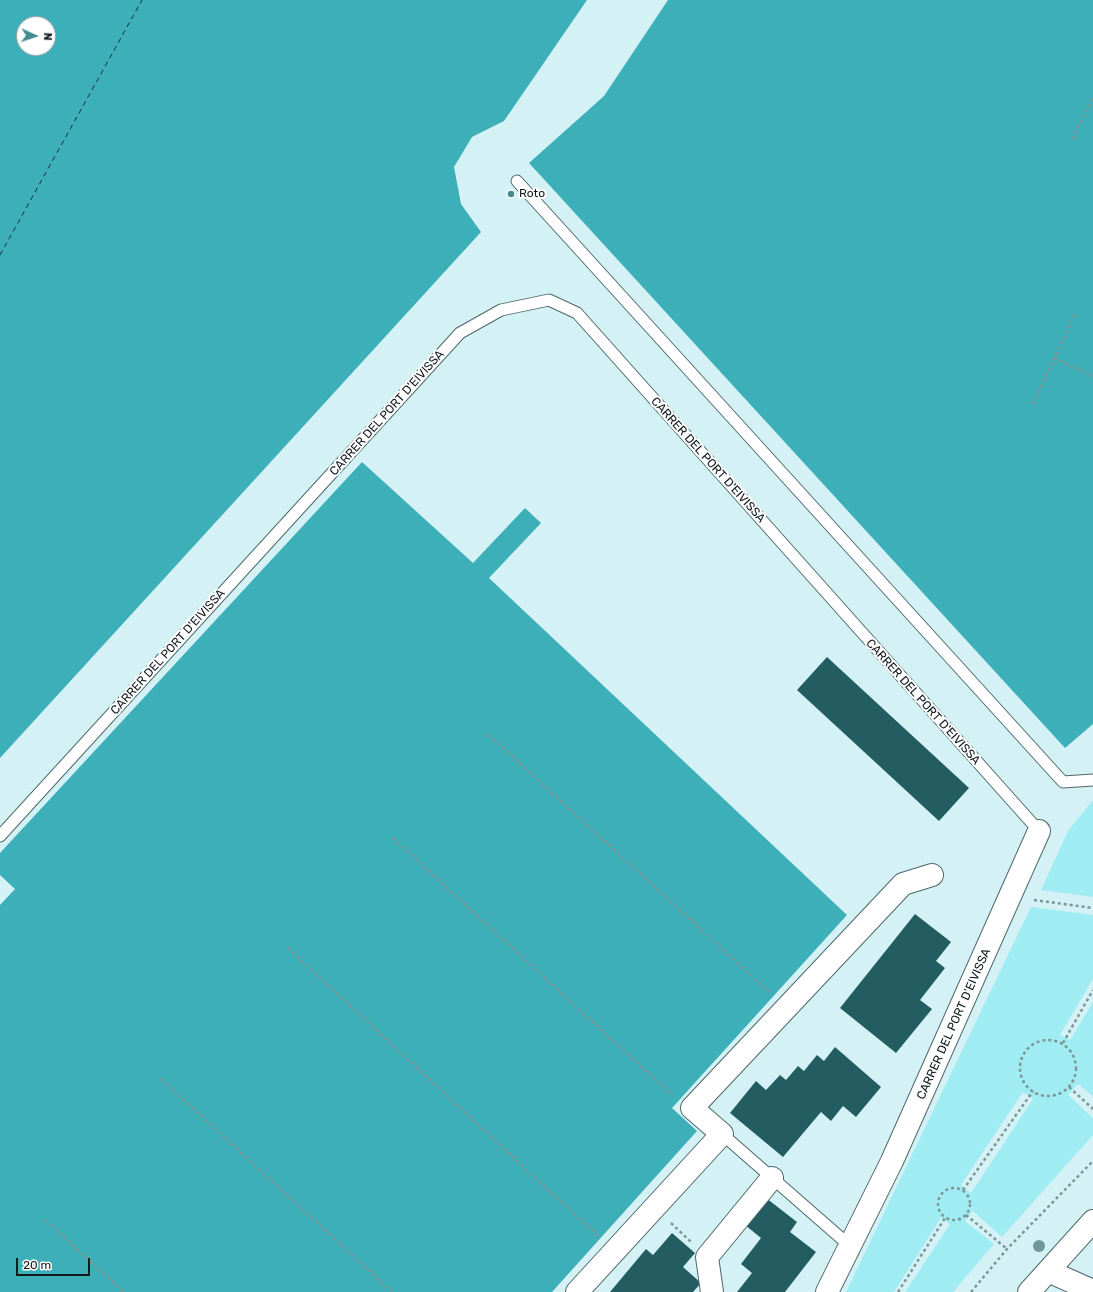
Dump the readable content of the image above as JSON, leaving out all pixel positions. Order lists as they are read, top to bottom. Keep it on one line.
{"streets":{"street":["CARRER DEL PORT D'EIVISSA"]},"places":["Roto"],"scale_bar":"20 m","north":"right"}
